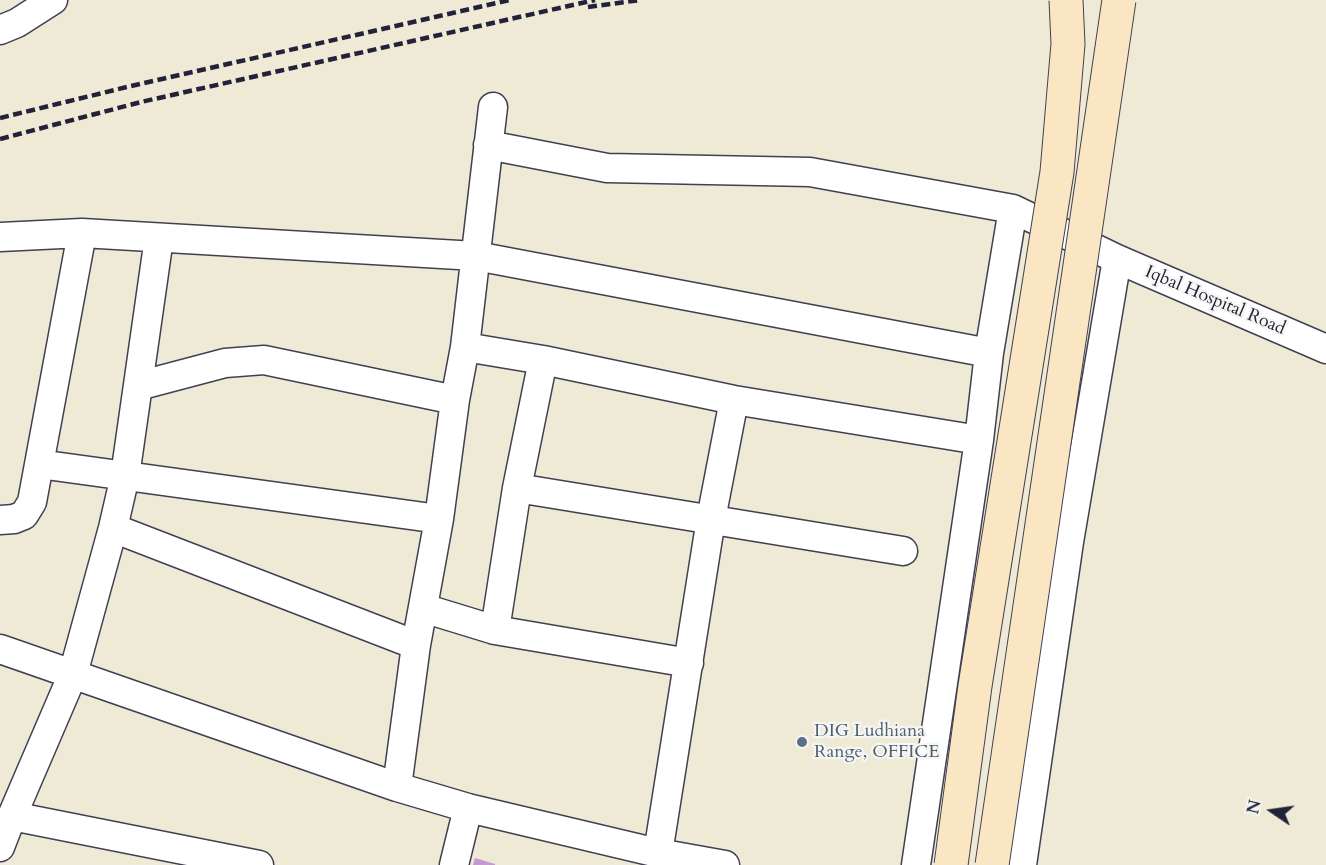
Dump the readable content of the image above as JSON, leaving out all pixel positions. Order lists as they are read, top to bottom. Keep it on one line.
{"streets":{"street":["Iqbal Hospital Road"]},"places":["DIG Ludhiana Range, OFFICE"],"north":"left"}
